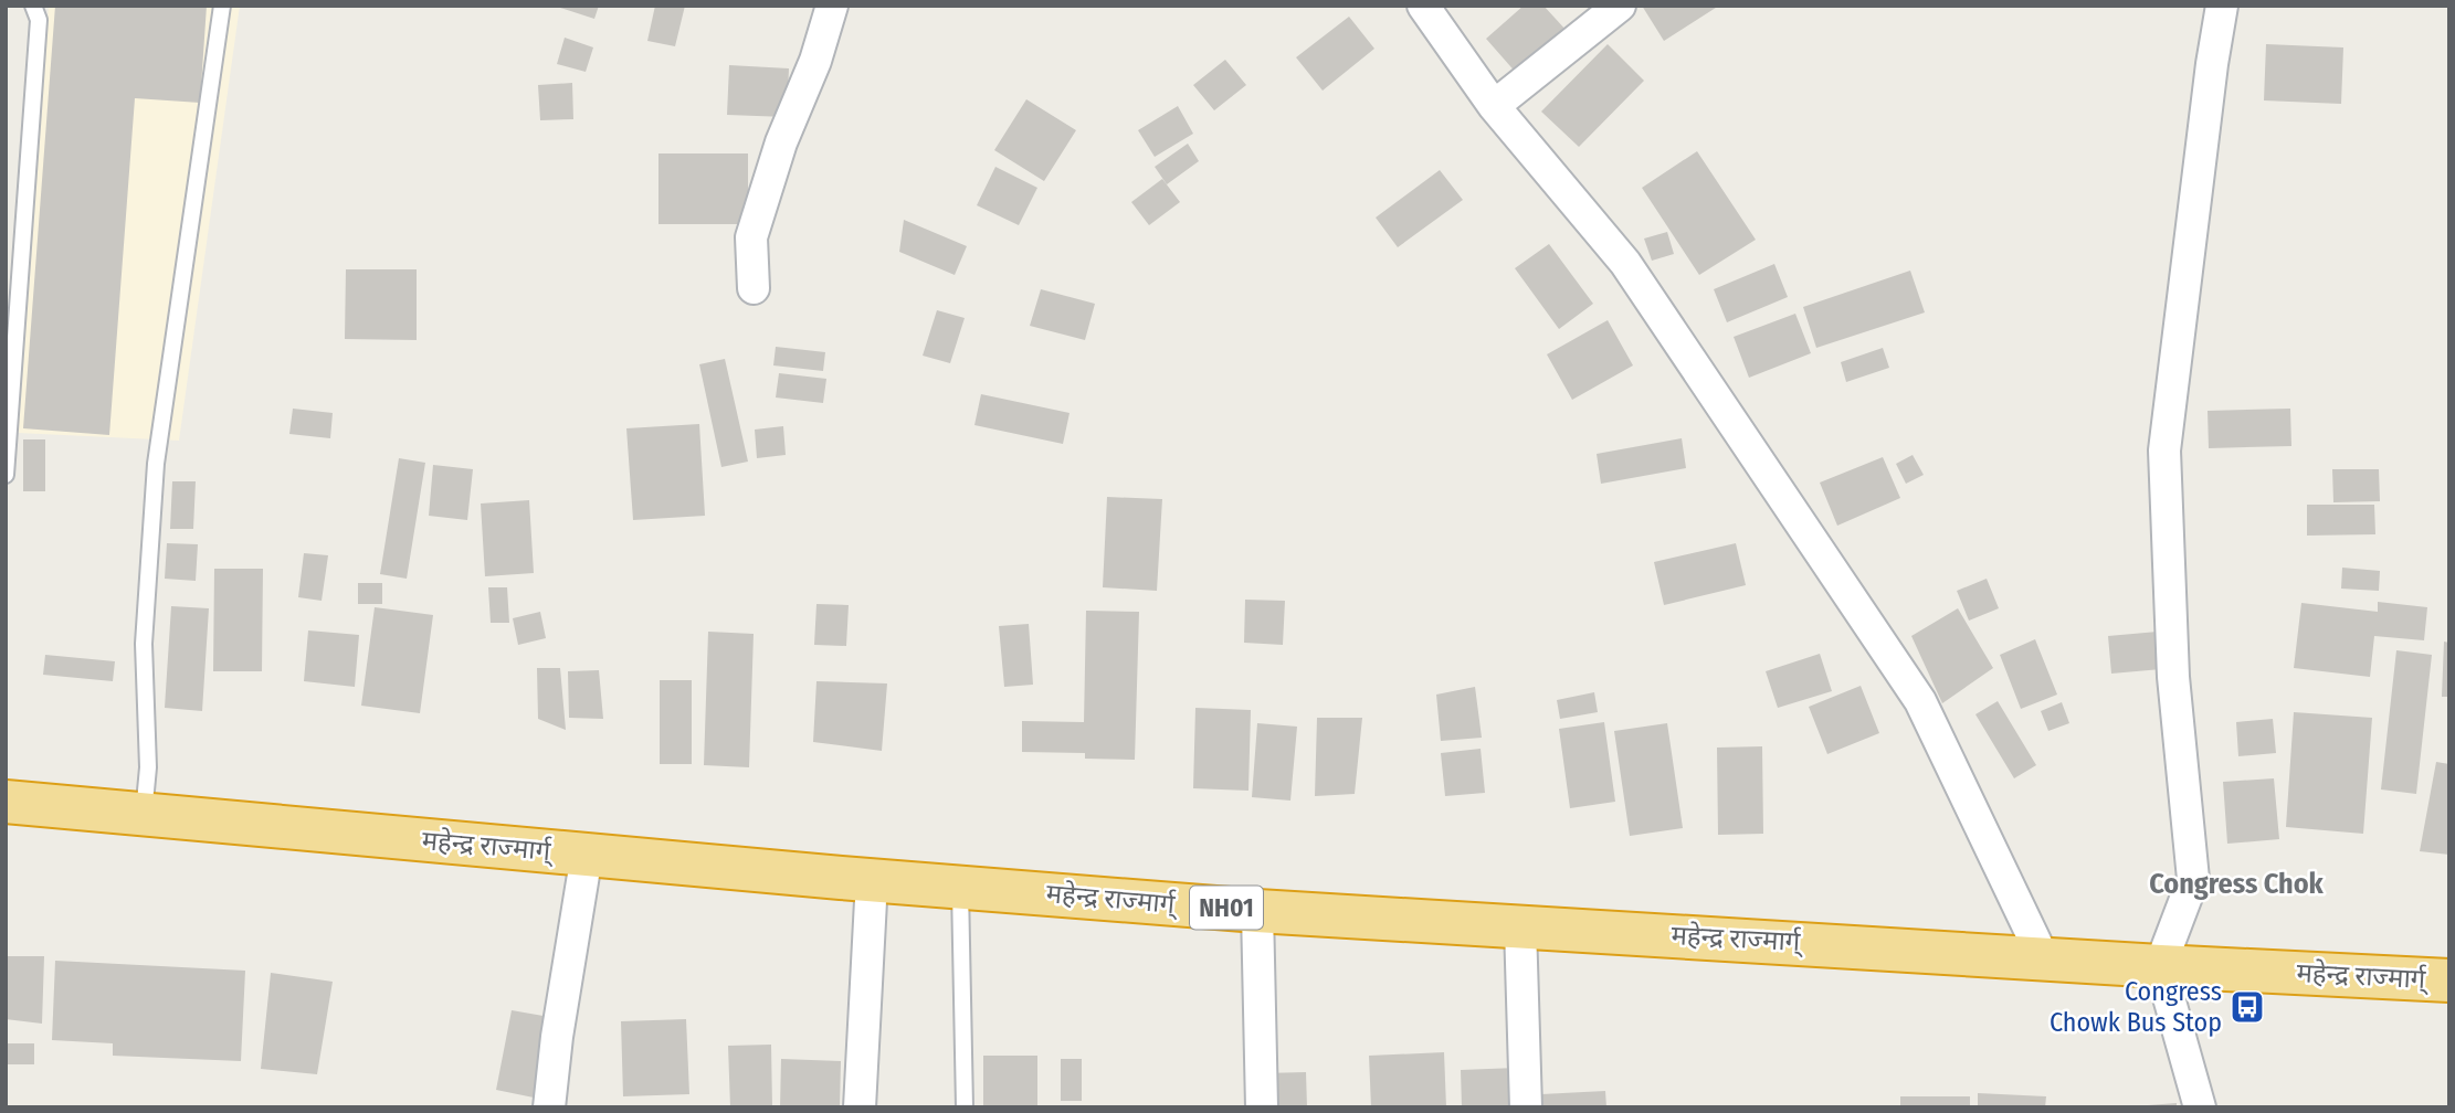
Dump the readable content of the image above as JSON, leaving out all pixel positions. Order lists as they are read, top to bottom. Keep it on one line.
{"streets":{"highway":["महेन्द्र राज्मार्ग्","NH01"]},"districts":["Congress Chok"],"places":{"bus stop":["Congress Chowk Bus Stop"]}}
